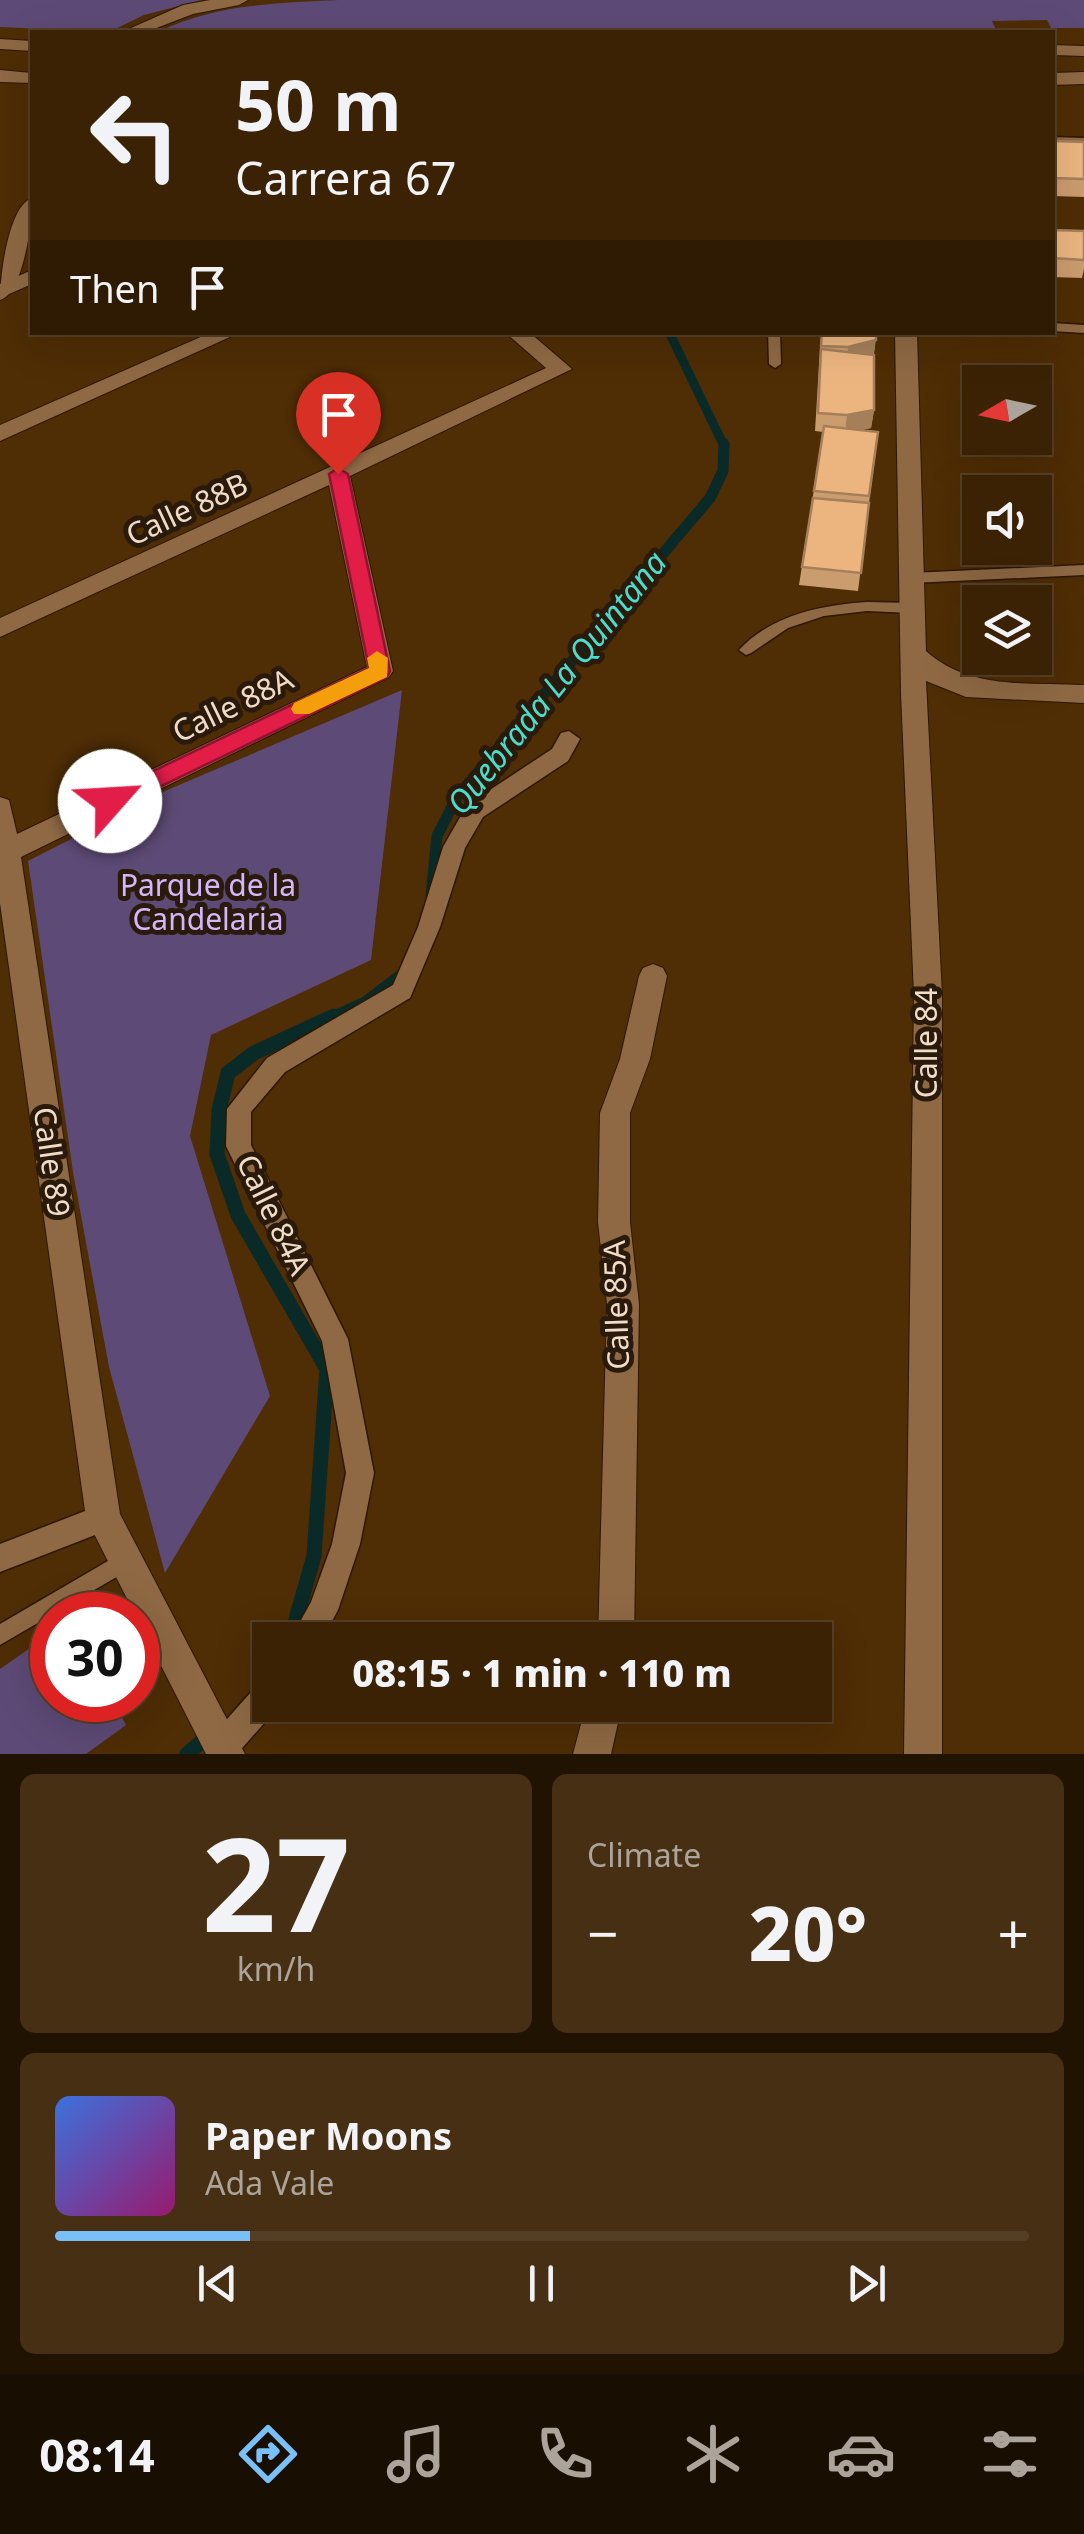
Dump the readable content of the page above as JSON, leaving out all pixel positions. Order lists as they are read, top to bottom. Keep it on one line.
{"streets":{"street":["Calle 88B","Calle 88A","Calle 84","Calle 89","Calle 84A","Calle 85A"]},"crossings":[["Calle 88B","Calle 88A"],["Calle 88A","Calle 89"]],"water":["Quebrada La Quintana"],"parks":["Parque de la Candelaria"],"north":"left","page":{"turn":["50 m","Carrera 67"],"then":"Then","limit":"30","trip":"08:15 · 1 min · 110 m","tile":[["27","km/h"],"Climate"],"heat":["−","20°","+"],"song":["Paper Moons","Ada Vale"],"tabs":"08:14"}}
